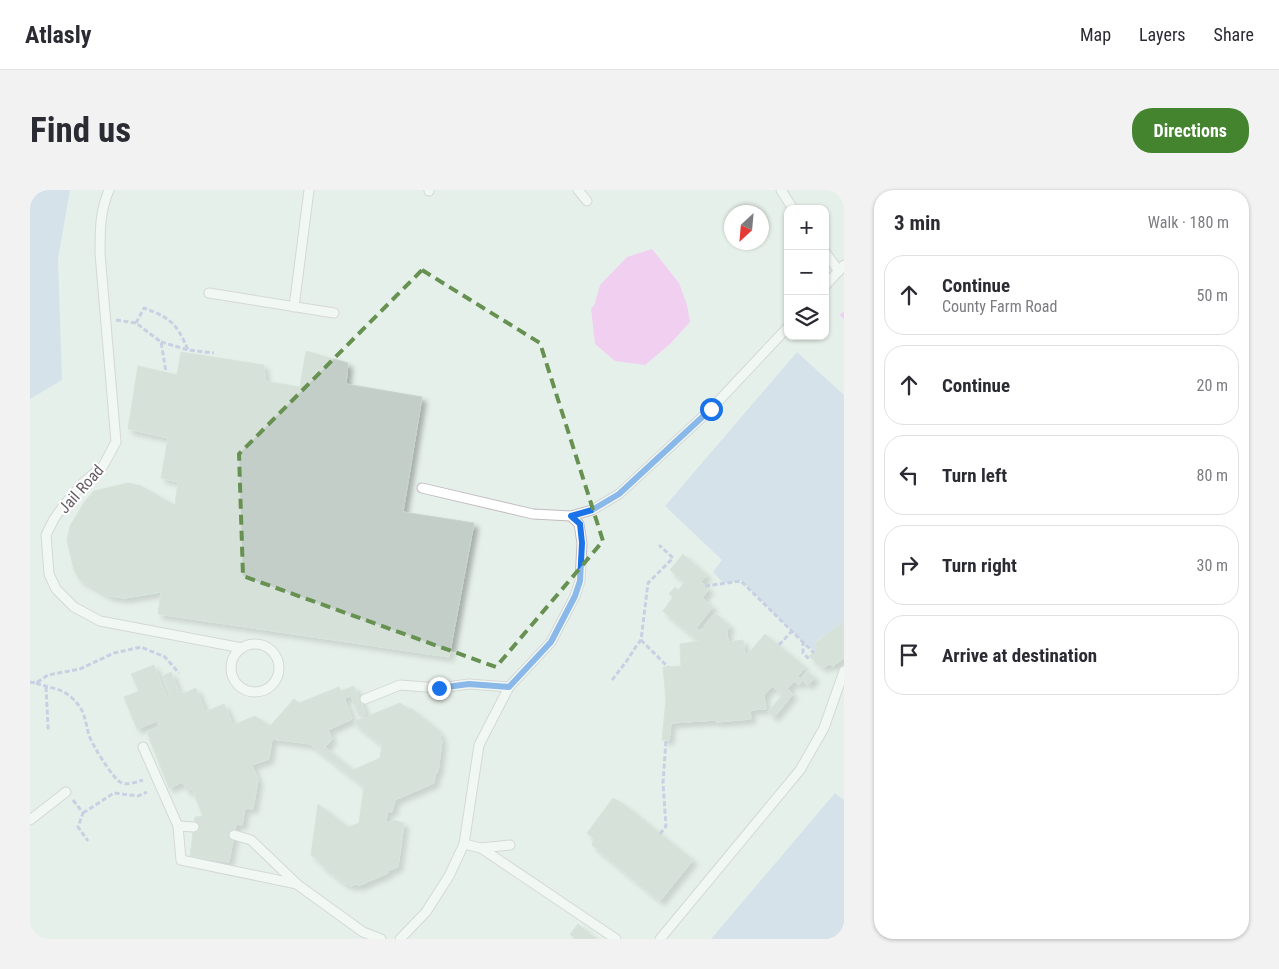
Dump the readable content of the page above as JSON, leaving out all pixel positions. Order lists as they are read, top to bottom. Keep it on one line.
{"streets":{"lane":["Jail Road"]},"north":"bottom left","page":{"header":"Atlasly","nav":["Map","Layers","Share"],"buttons":"Directions","title":"Find us","heading":["3 min","Walk · 180 m"],"map_buttons":["+","−"],"list":[["Continue","County Farm Road","50 m"],["Continue","20 m"],["Turn left","80 m"],["Turn right","30 m"],"Arrive at destination"]}}
